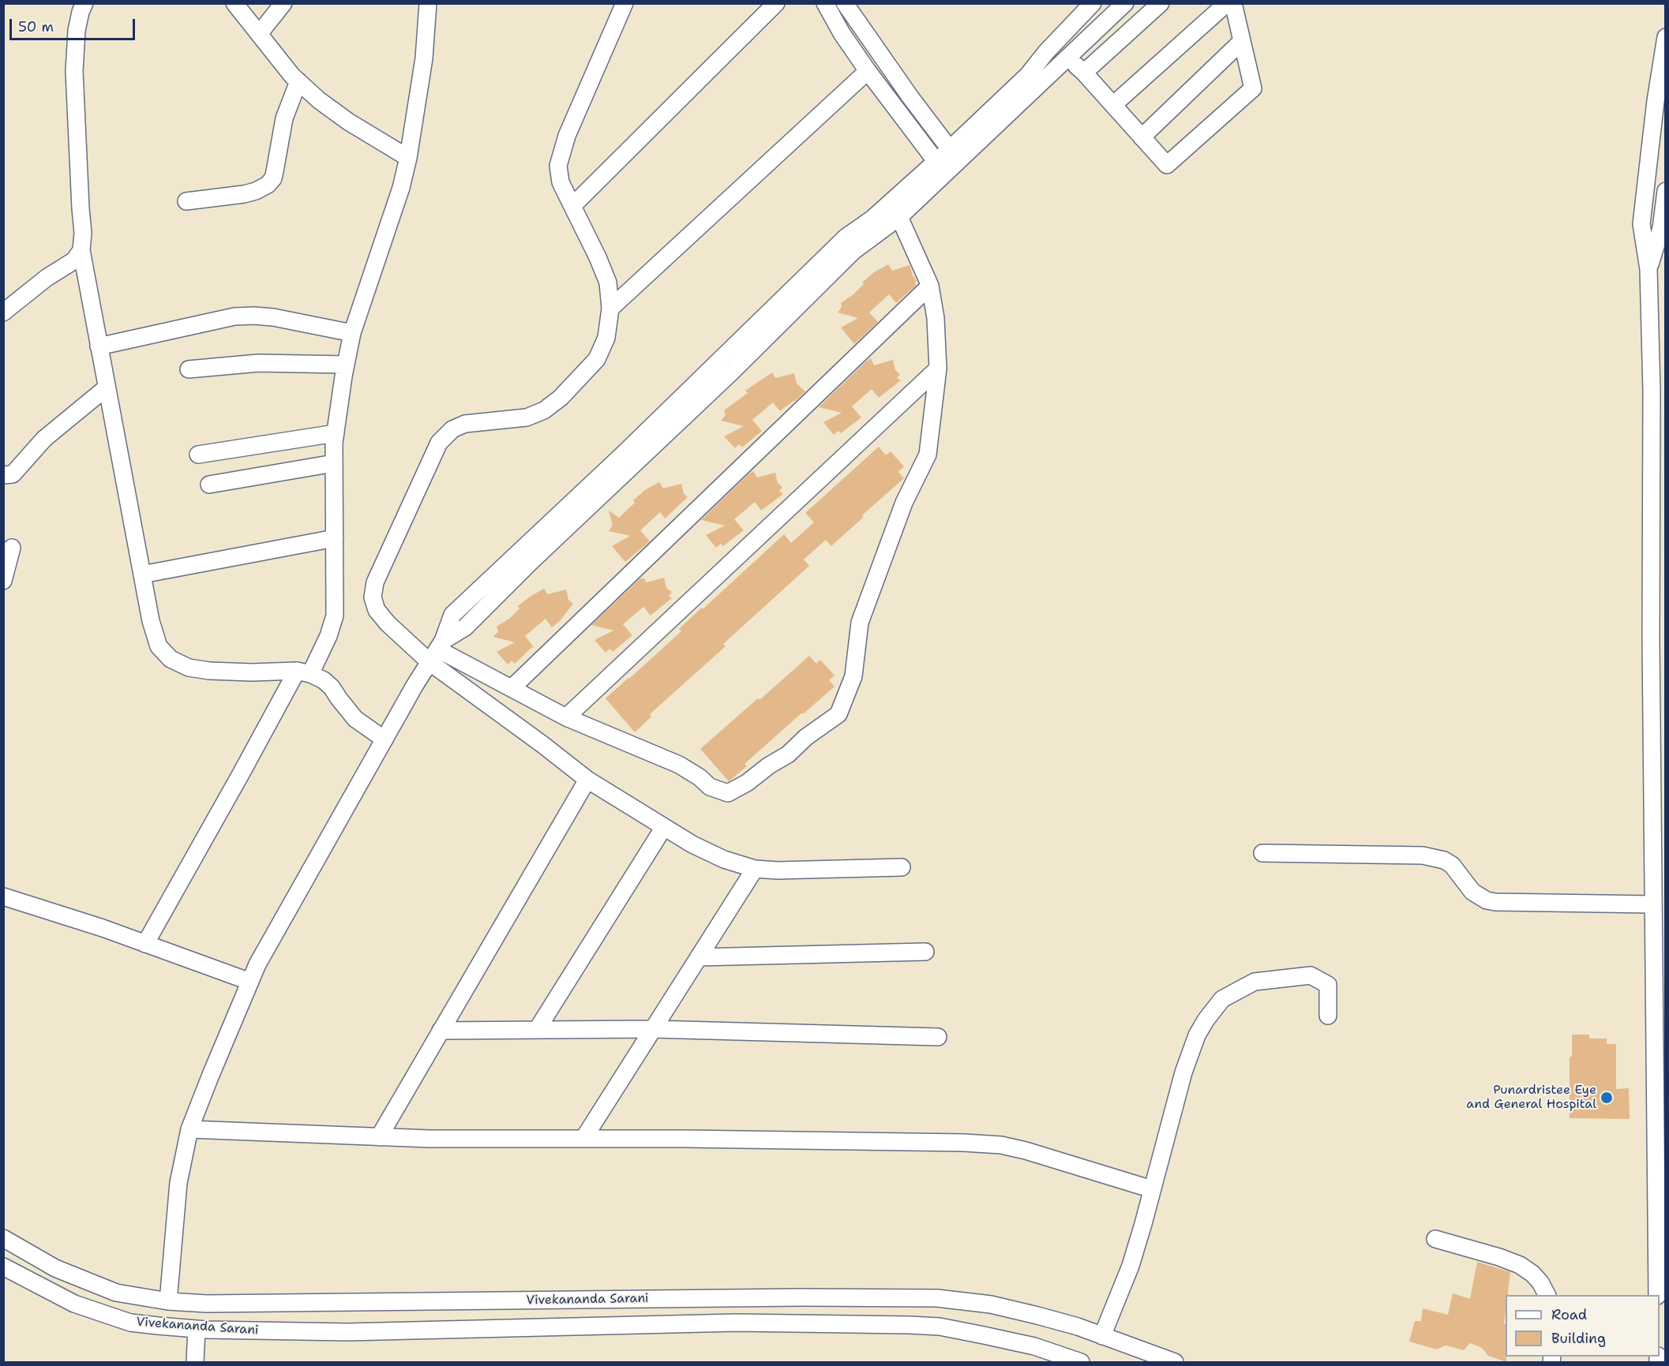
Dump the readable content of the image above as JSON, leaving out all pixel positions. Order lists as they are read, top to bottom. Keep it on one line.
{"streets":{"street":["Vivekananda Sarani"]},"places":["Punardristee Eye and General Hospital"],"legend":["Road","Building"],"scale_bar":"50 m"}
